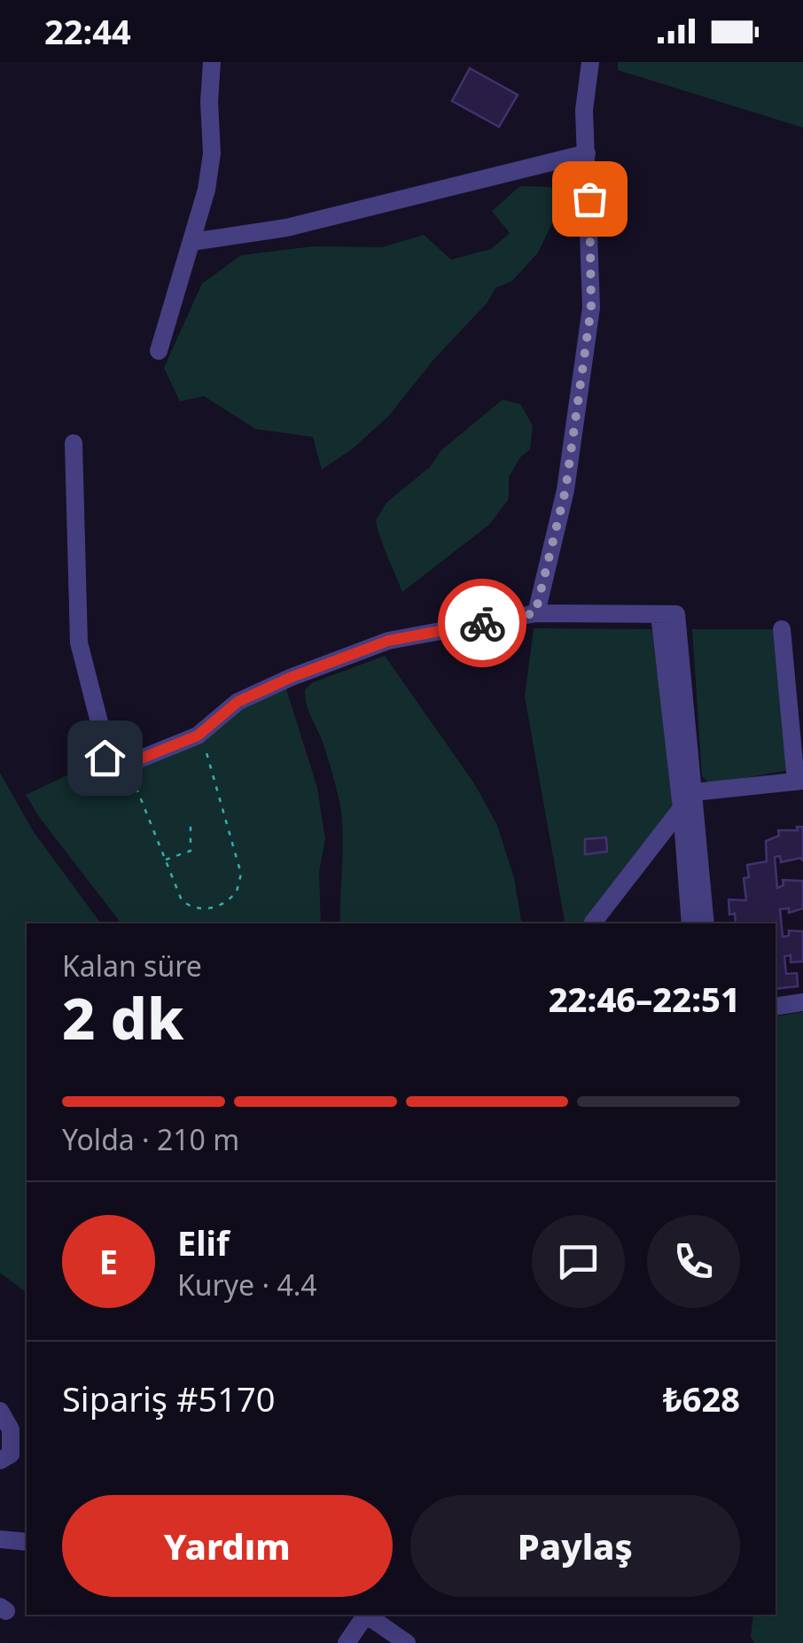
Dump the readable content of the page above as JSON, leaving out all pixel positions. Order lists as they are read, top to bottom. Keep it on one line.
{"page":{"status":"22:44","heading":["2 dk","Kalan süre","22:46–22:51"],"panel":["Elif","Kurye · 4.4","Sipariş #5170","₺628"],"bar":"Yolda · 210 m","round":"E","buttons":["Yardım","Paylaş"]}}
